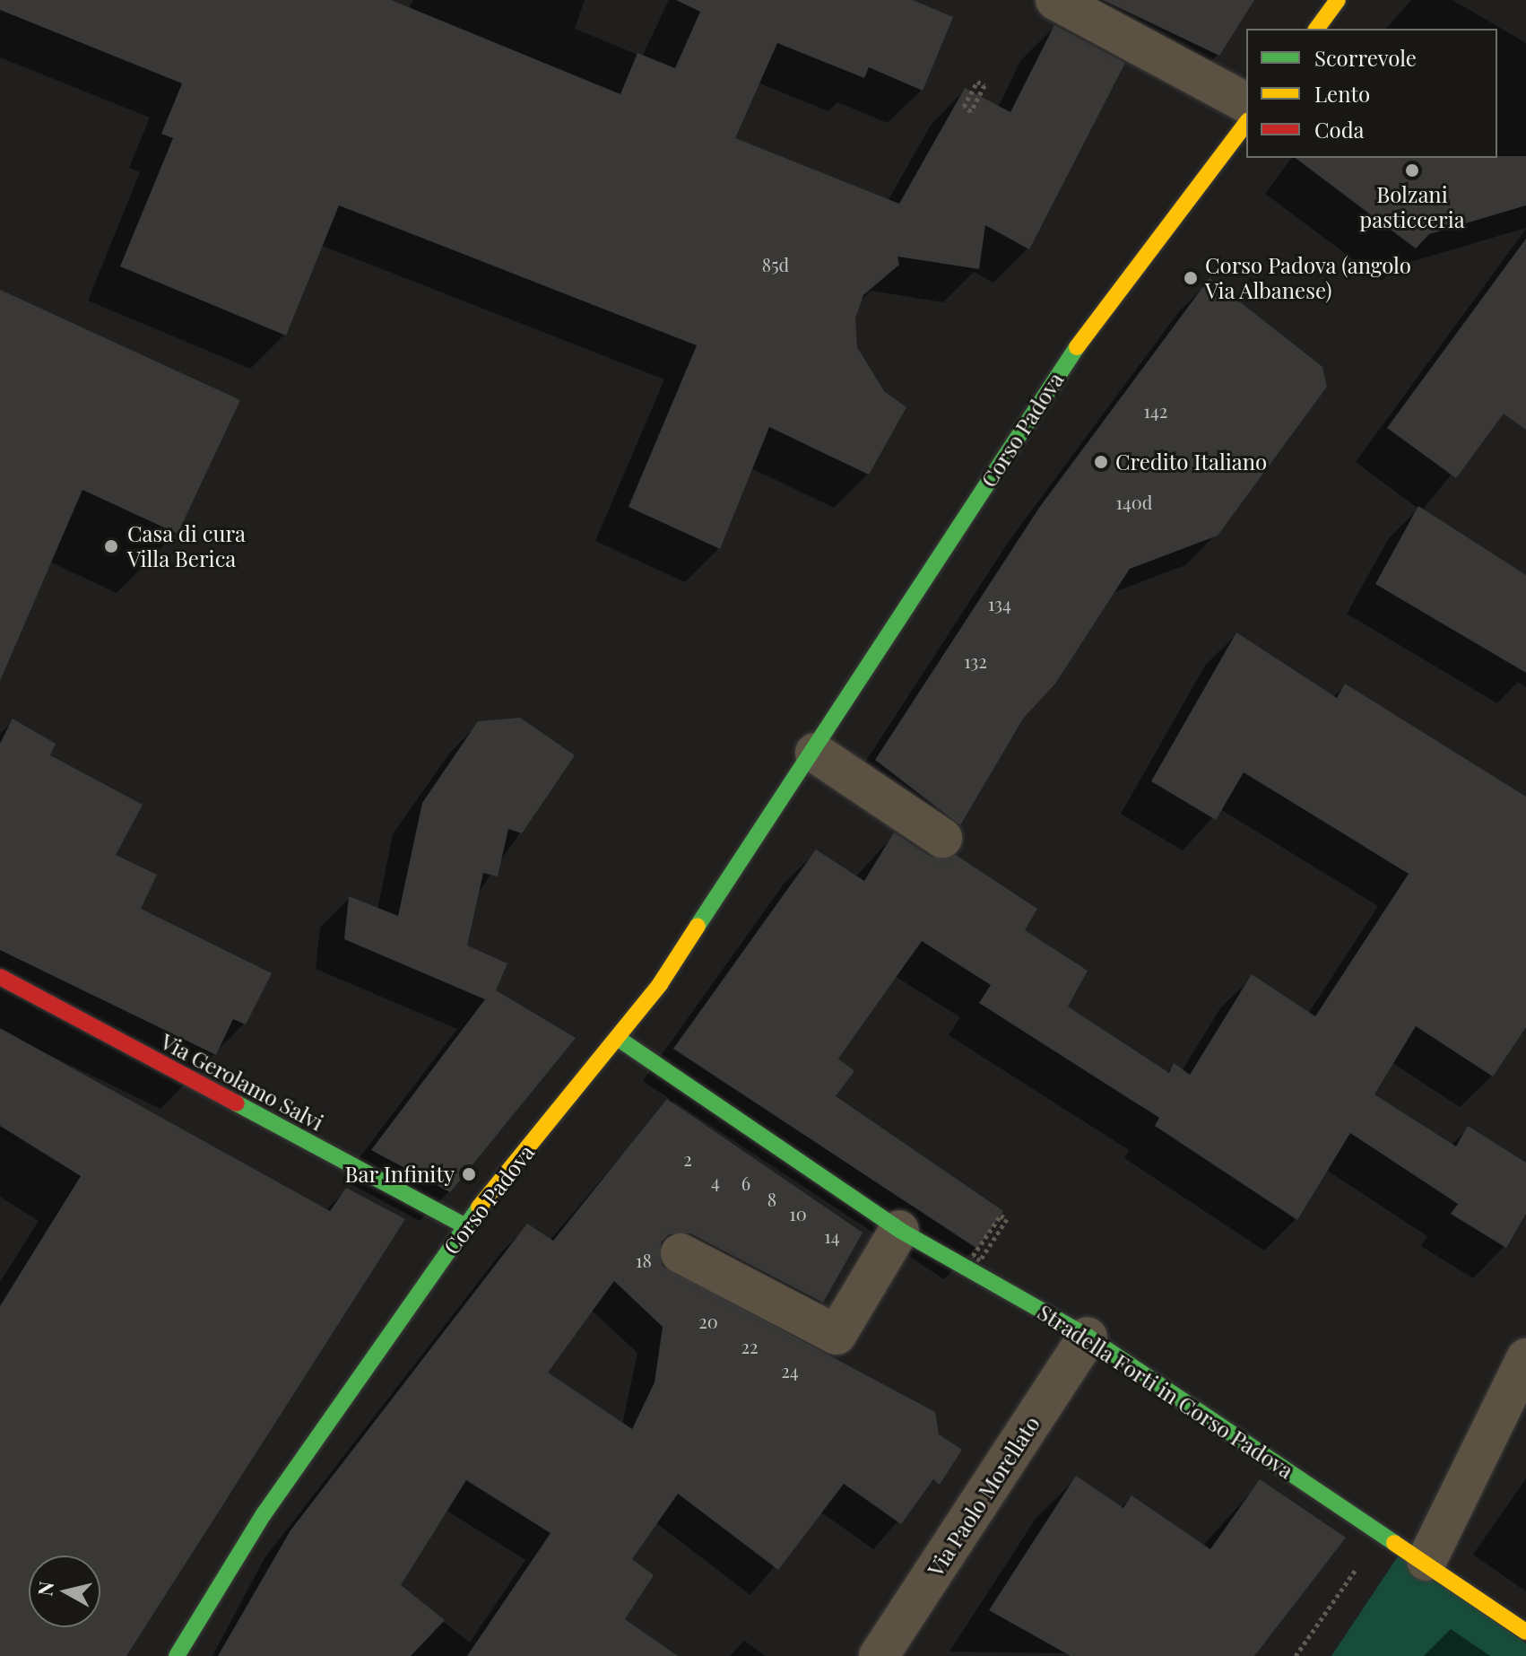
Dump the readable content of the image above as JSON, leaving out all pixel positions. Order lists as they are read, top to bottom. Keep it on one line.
{"streets":{"street":["Corso Padova","Via Gerolamo Salvi","Stradella Forti in Corso Padova","Via Paolo Morellato"]},"crossings":[["Corso Padova","Via Gerolamo Salvi"],["Corso Padova","Stradella Forti in Corso Padova"],["Stradella Forti in Corso Padova","Via Paolo Morellato"]],"places":["Bolzani pasticceria","Corso Padova (angolo Via Albanese)","Credito Italiano","Casa di cura Villa Berica","Bar Infinity"],"house_numbers":["85d","142","140d","134","132","2","4","6","8","10","14","18","20","22","24"],"legend":["Scorrevole","Lento","Coda"],"north":"left"}
